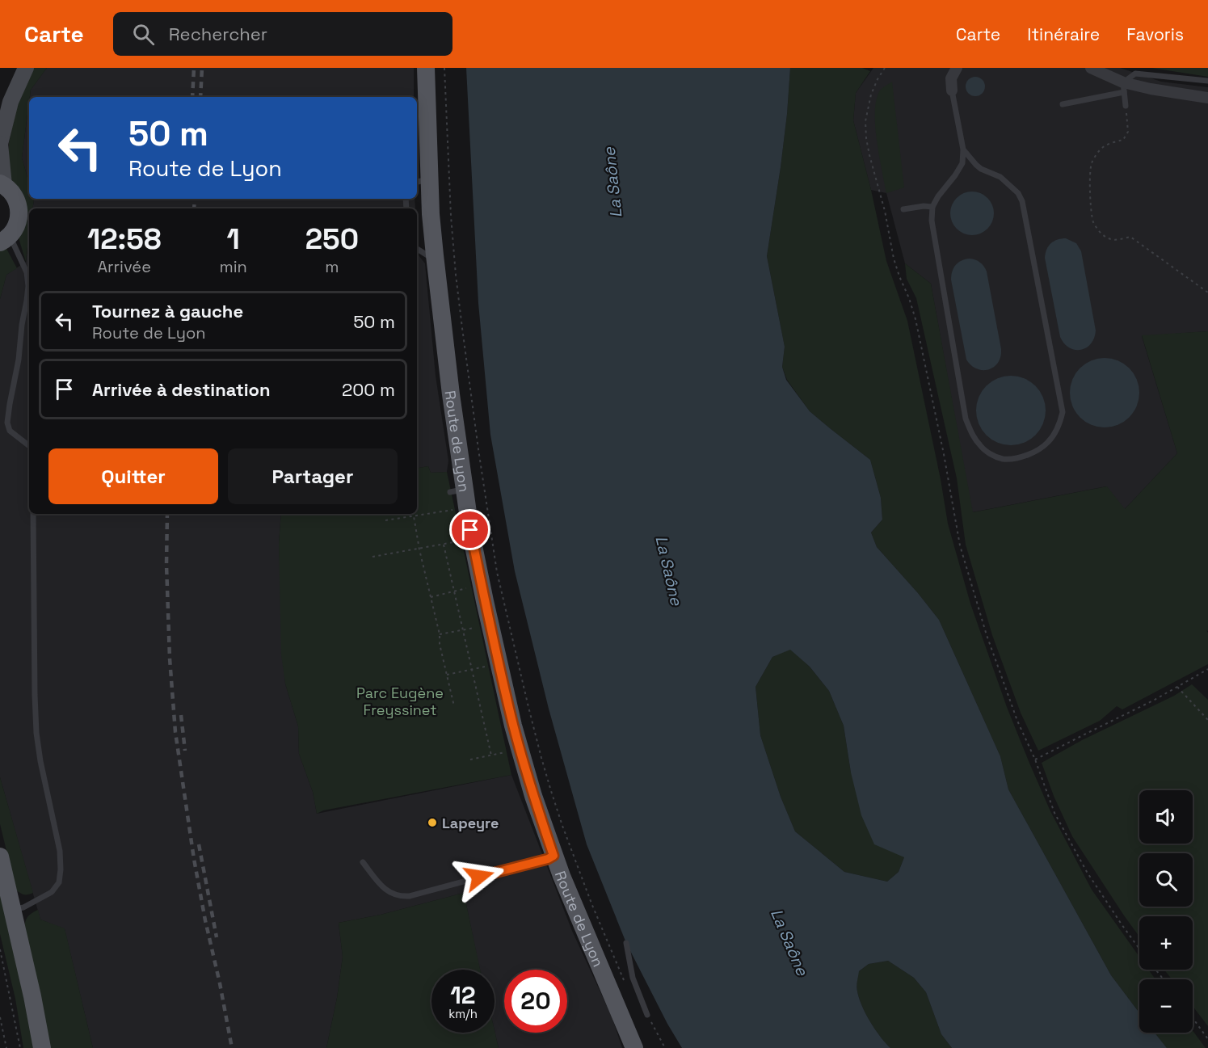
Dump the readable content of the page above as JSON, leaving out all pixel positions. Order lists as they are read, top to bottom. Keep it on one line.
{"streets":{"main road":["Route de Lyon"]},"water":["La Saône"],"parks":["Parc Eugène Freyssinet"],"places":["Lapeyre"],"page":{"header":"Carte","search":"Rechercher","nav":["Carte","Itinéraire","Favoris"],"turn":["50 m","Route de Lyon"],"eta":["12:58","Arrivée","1","min","250","m"],"list":[{"name":"Tournez à gauche","note":"Route de Lyon","value":"50 m"},{"name":"Arrivée à destination","value":"200 m"}],"buttons":["Quitter","Partager"],"map_buttons":["+","−"],"speed":"12 km/h","limit":"20"}}
